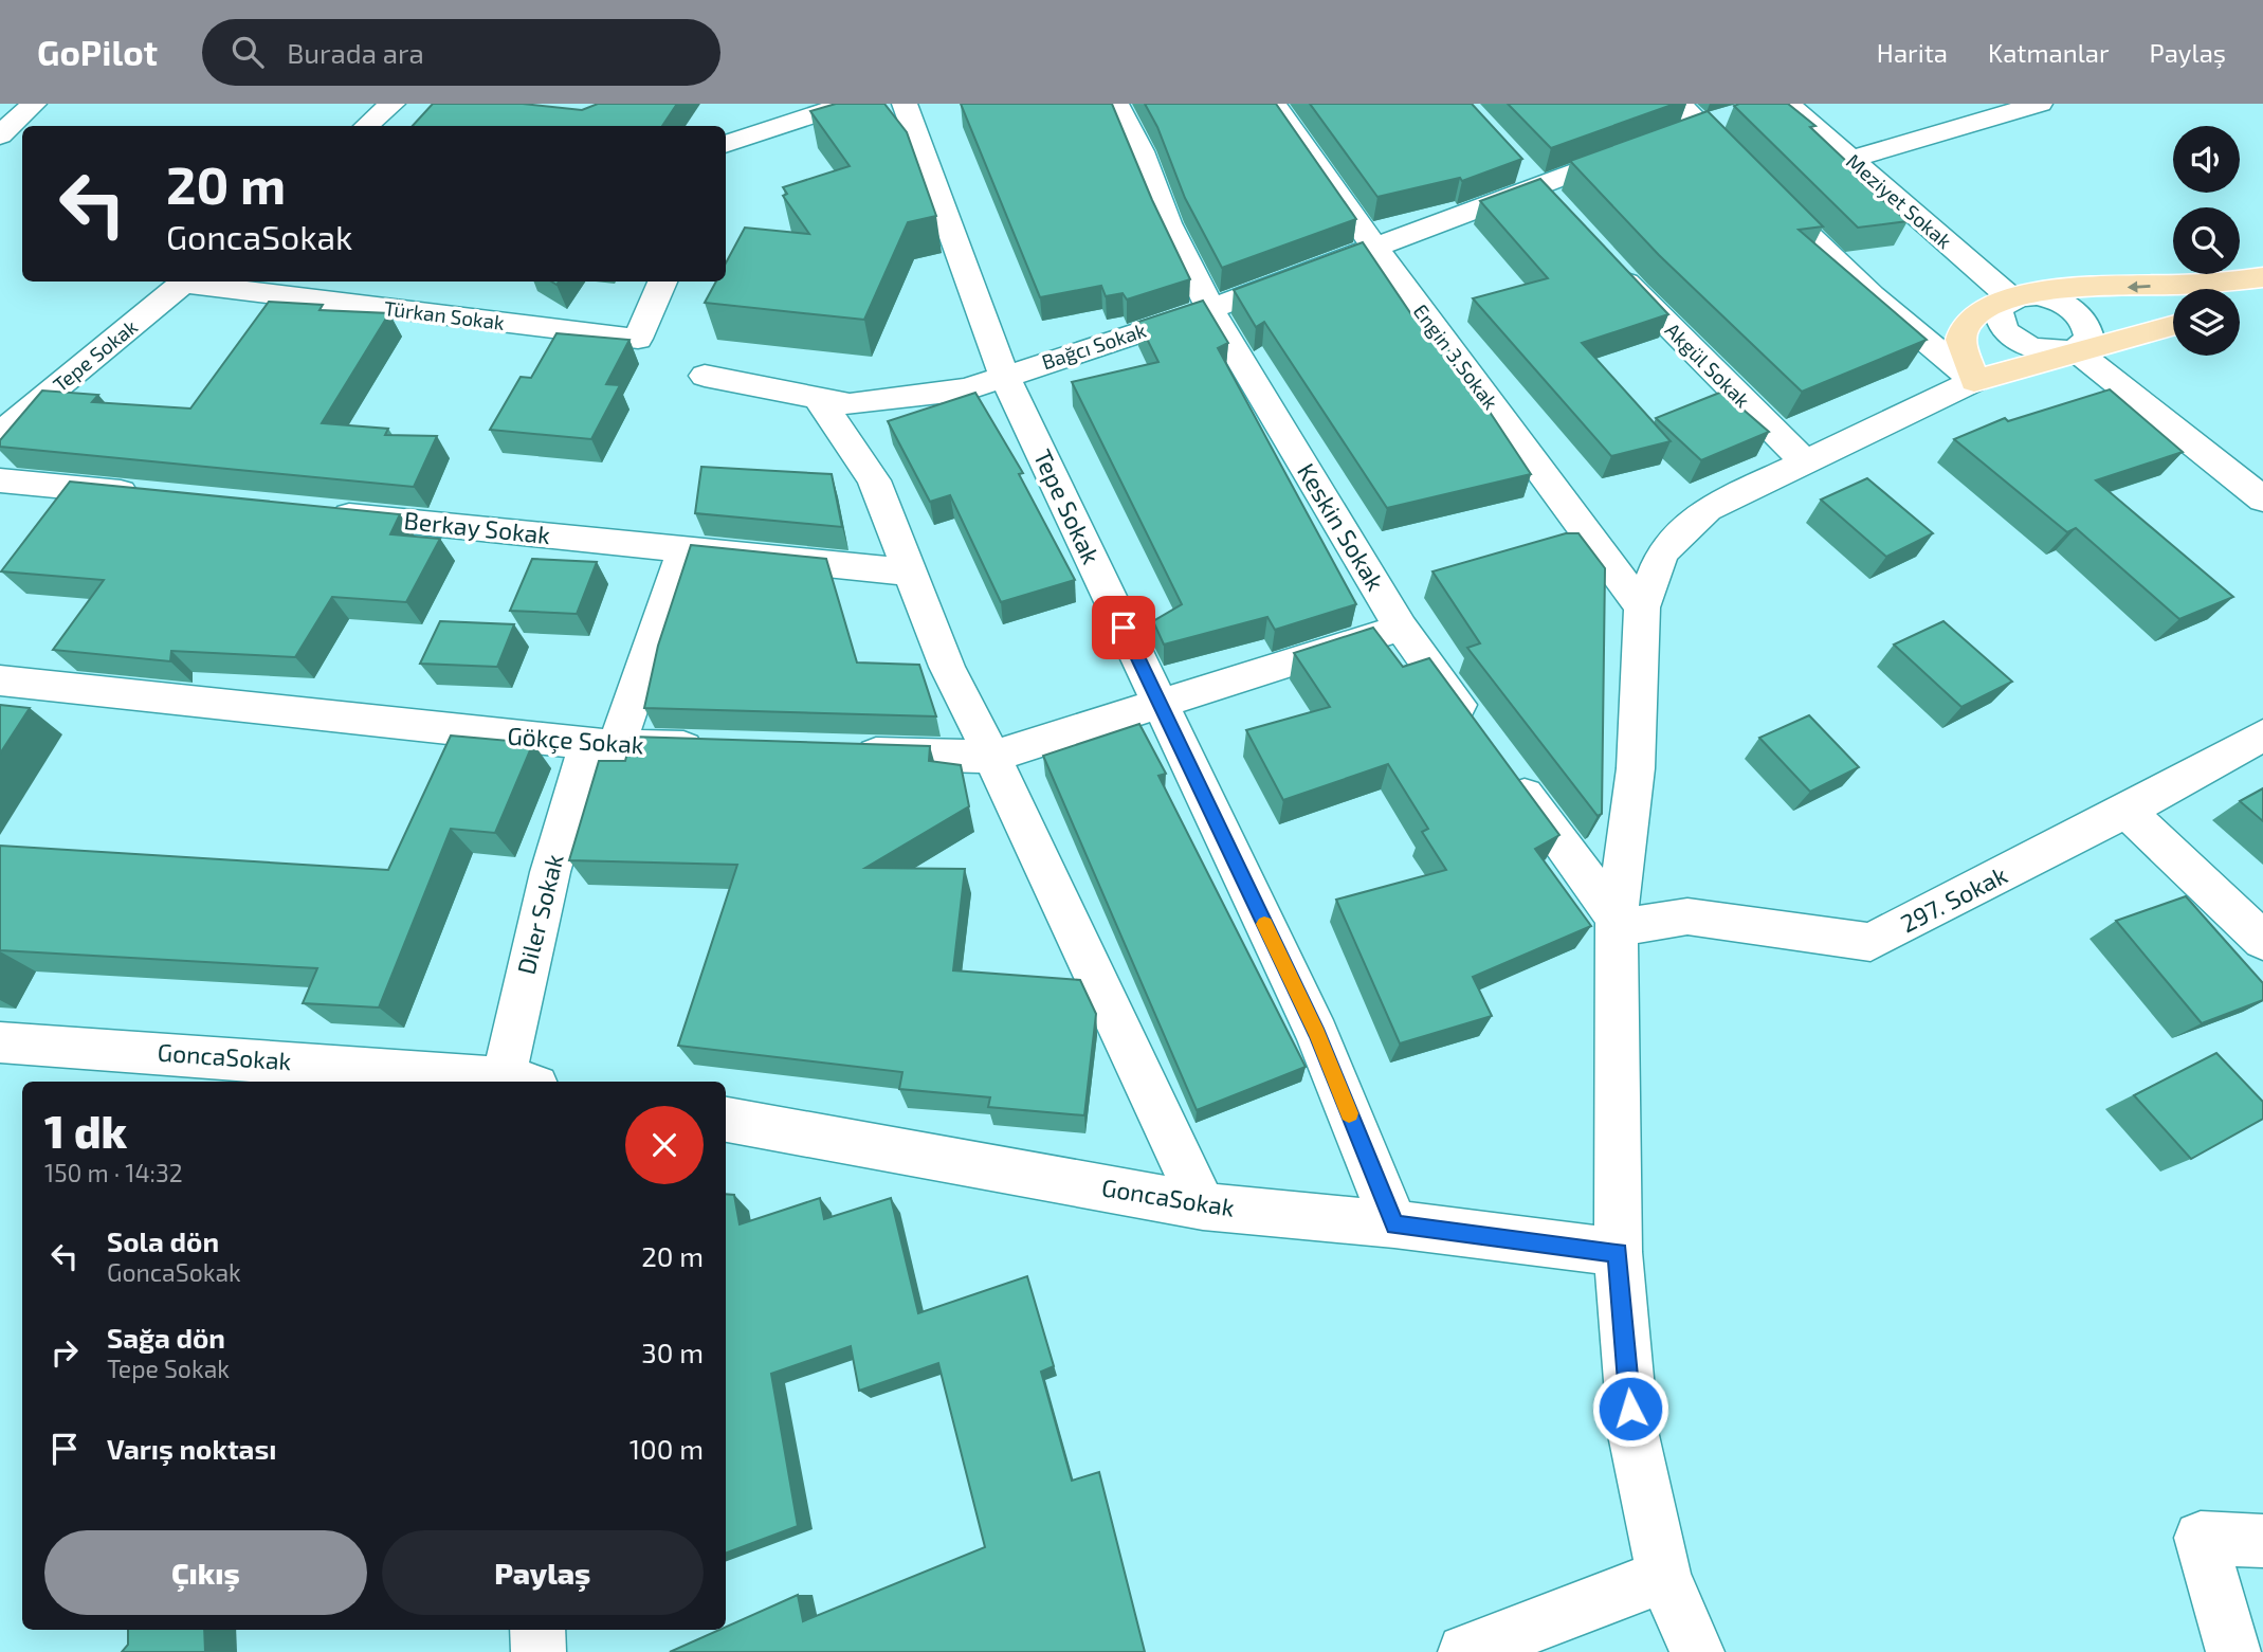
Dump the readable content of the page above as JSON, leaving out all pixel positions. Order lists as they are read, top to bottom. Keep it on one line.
{"streets":{"street":["Meziyet Sokak","Türkan Sokak","Bağcı Sokak","Tepe Sokak","Engin 3.Sokak","Akgül Sokak","Keskin Sokak","Berkay Sokak","Gökçe Sokak","297. Sokak","Diler Sokak","GoncaSokak"]},"crossings":[["Bağcı Sokak","Tepe Sokak"],["Bağcı Sokak","Engin 3.Sokak"],["Bağcı Sokak","Keskin Sokak"],["Tepe Sokak","GoncaSokak"],["Berkay Sokak","Diler Sokak"],["Gökçe Sokak","Diler Sokak"]],"page":{"header":"GoPilot","search":"Burada ara","nav":["Harita","Katmanlar","Paylaş"],"turn":["20 m","GoncaSokak"],"heading":["1 dk","150 m · 14:32"],"list":[{"name":"Sola dön","note":"GoncaSokak","value":"20 m"},{"name":"Sağa dön","note":"Tepe Sokak","value":"30 m"},{"name":"Varış noktası","value":"100 m"}],"buttons":["Çıkış","Paylaş"]}}
